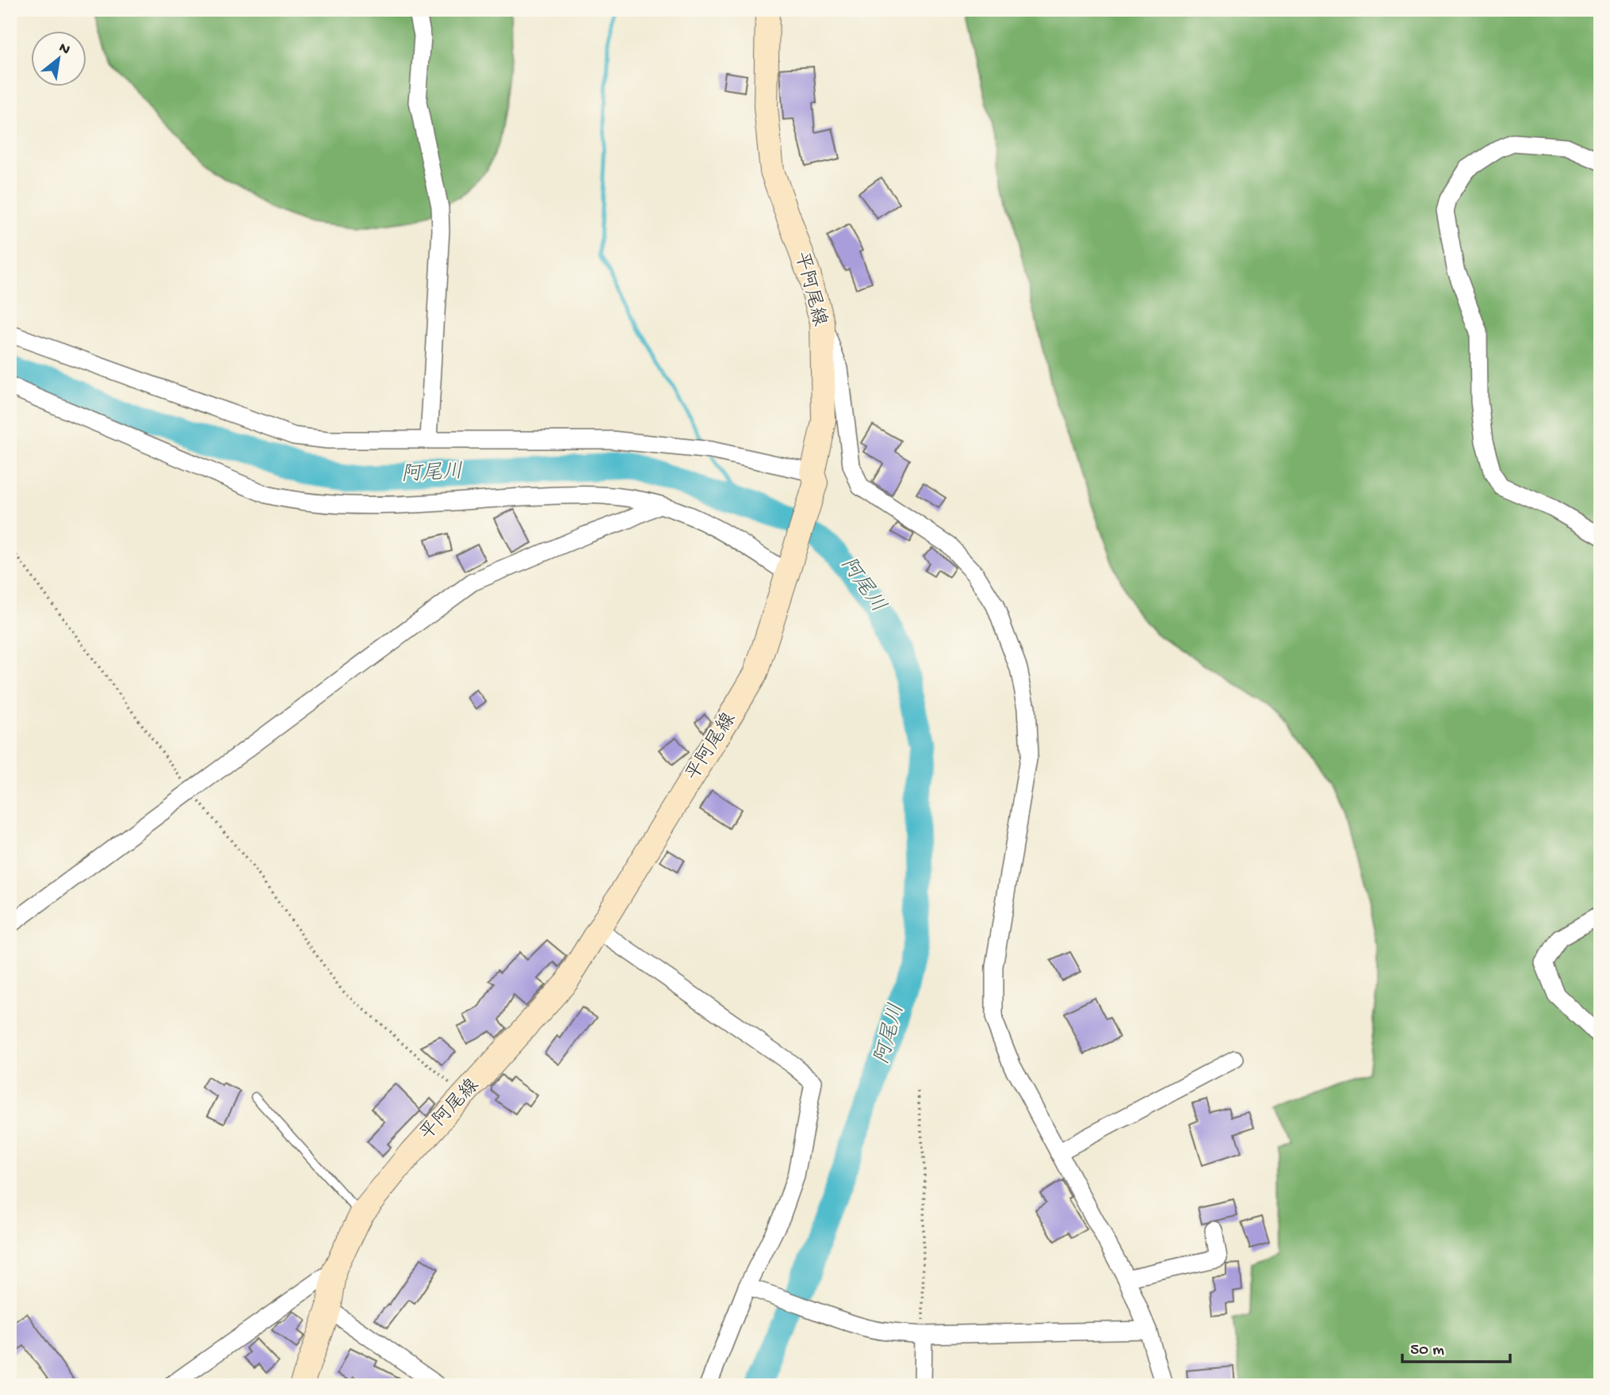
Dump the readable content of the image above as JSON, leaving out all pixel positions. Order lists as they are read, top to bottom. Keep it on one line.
{"streets":{"main road":["平阿尾線"]},"water":["阿尾川"],"scale_bar":"50 m","north":"top right"}
